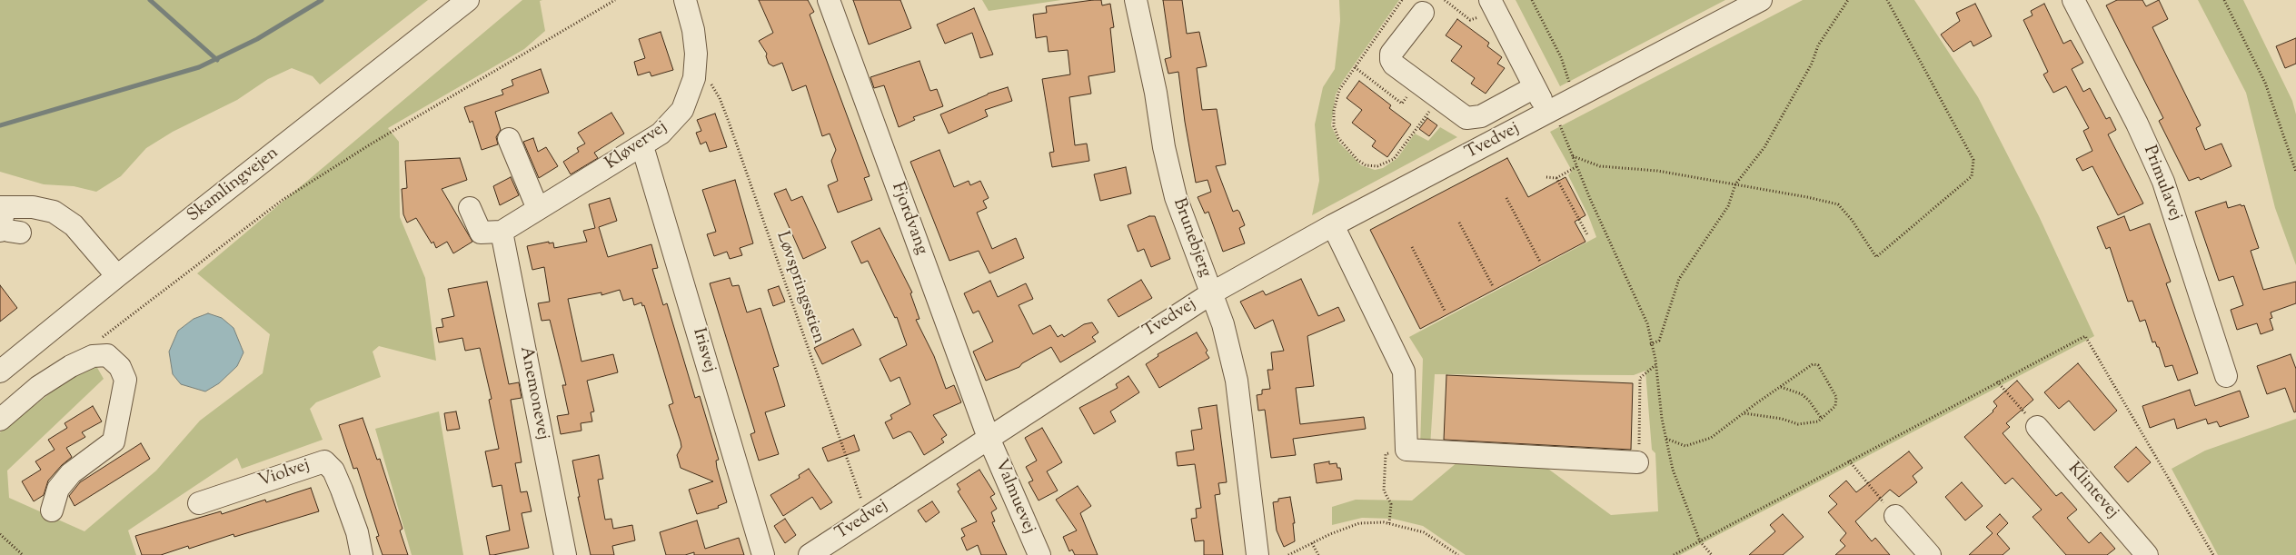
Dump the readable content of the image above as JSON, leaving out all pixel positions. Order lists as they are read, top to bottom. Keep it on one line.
{"streets":{"street":["Tvedvej","Kløvervej","Primulavej","Skamlingvejen","Fjordvang","Brunebjerg","Irisvej","Anemonevej","Violvej","Klintevej","Valmuevej"],"path":["Løvspringsstien"]},"crossings":[["Tvedvej","Fjordvang"],["Tvedvej","Brunebjerg"],["Tvedvej","Løvspringsstien"],["Tvedvej","Valmuevej"],["Kløvervej","Løvspringsstien"],["Kløvervej","Irisvej"],["Kløvervej","Anemonevej"],["Fjordvang","Valmuevej"]]}
